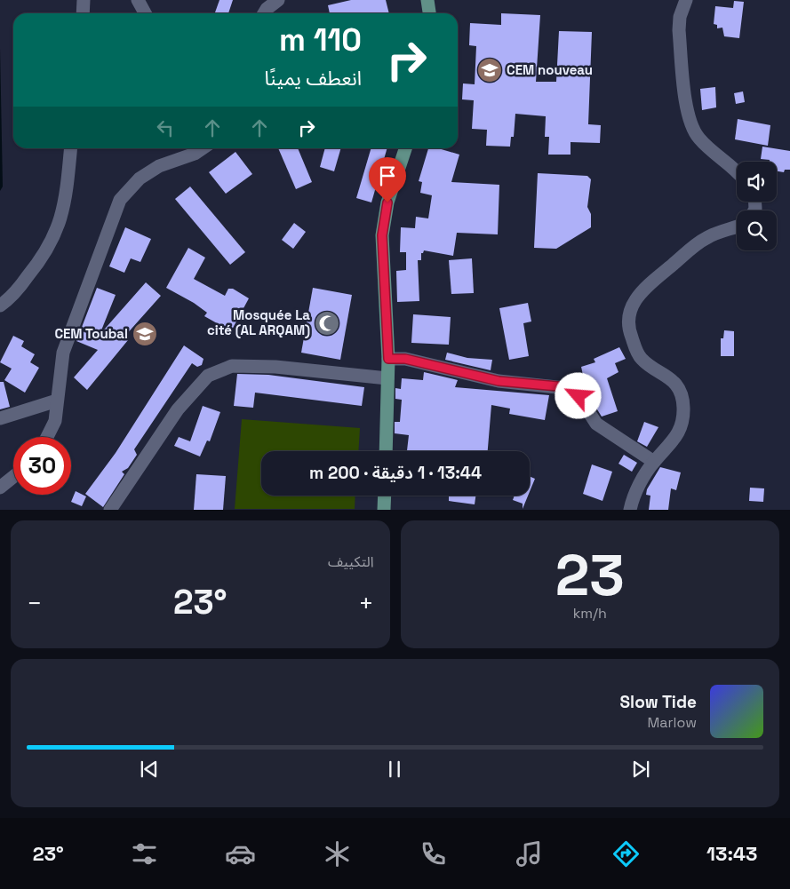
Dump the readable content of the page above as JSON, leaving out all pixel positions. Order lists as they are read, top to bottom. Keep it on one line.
{"places":{"school or university":["CEM nouveau","CEM Toubal"],"mosque":["Mosquée La cité (AL ARQAM)"]},"page":{"turn":["110 m","انعطف يمينًا"],"limit":"30","trip":"13:44 · 1 دقيقة · 200 m","tile":[["23","km/h"],"التكييف"],"heat":["−","23°","+"],"song":["Slow Tide","Marlow"],"tabs":["13:43","23°"]}}
